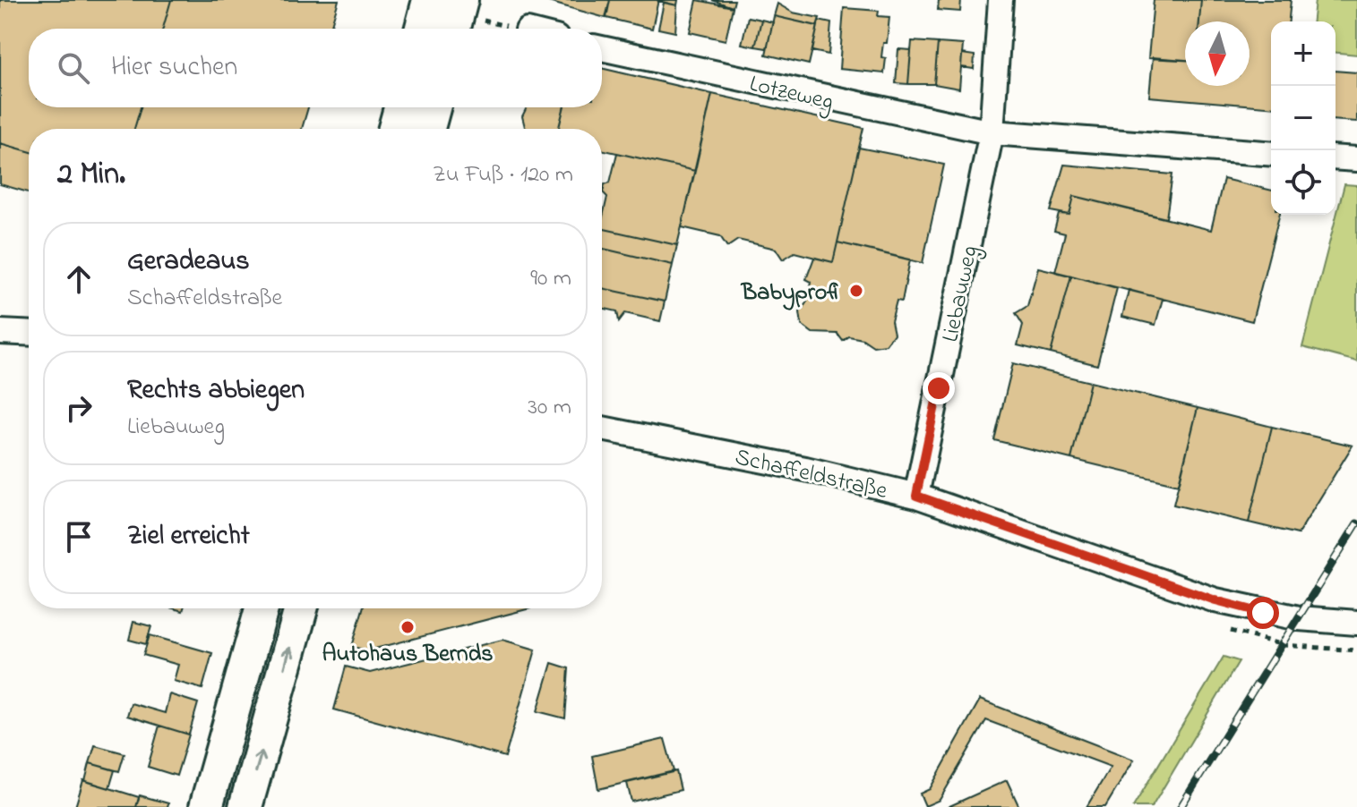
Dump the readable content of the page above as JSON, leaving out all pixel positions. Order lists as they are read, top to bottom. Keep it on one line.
{"streets":{"street":["Lotzeweg","Liebauweg","Schaffeldstraße"]},"crossings":[["Lotzeweg","Liebauweg"],["Liebauweg","Schaffeldstraße"]],"places":["Babyprofi","Autohaus Bernds"],"north":"bottom","page":{"map_buttons":["+","−"],"search":"Hier suchen","heading":["2 Min.","Zu Fuß · 120 m"],"list":[["Geradeaus","Schaffeldstraße","90 m"],["Rechts abbiegen","Liebauweg","30 m"],"Ziel erreicht"]}}
